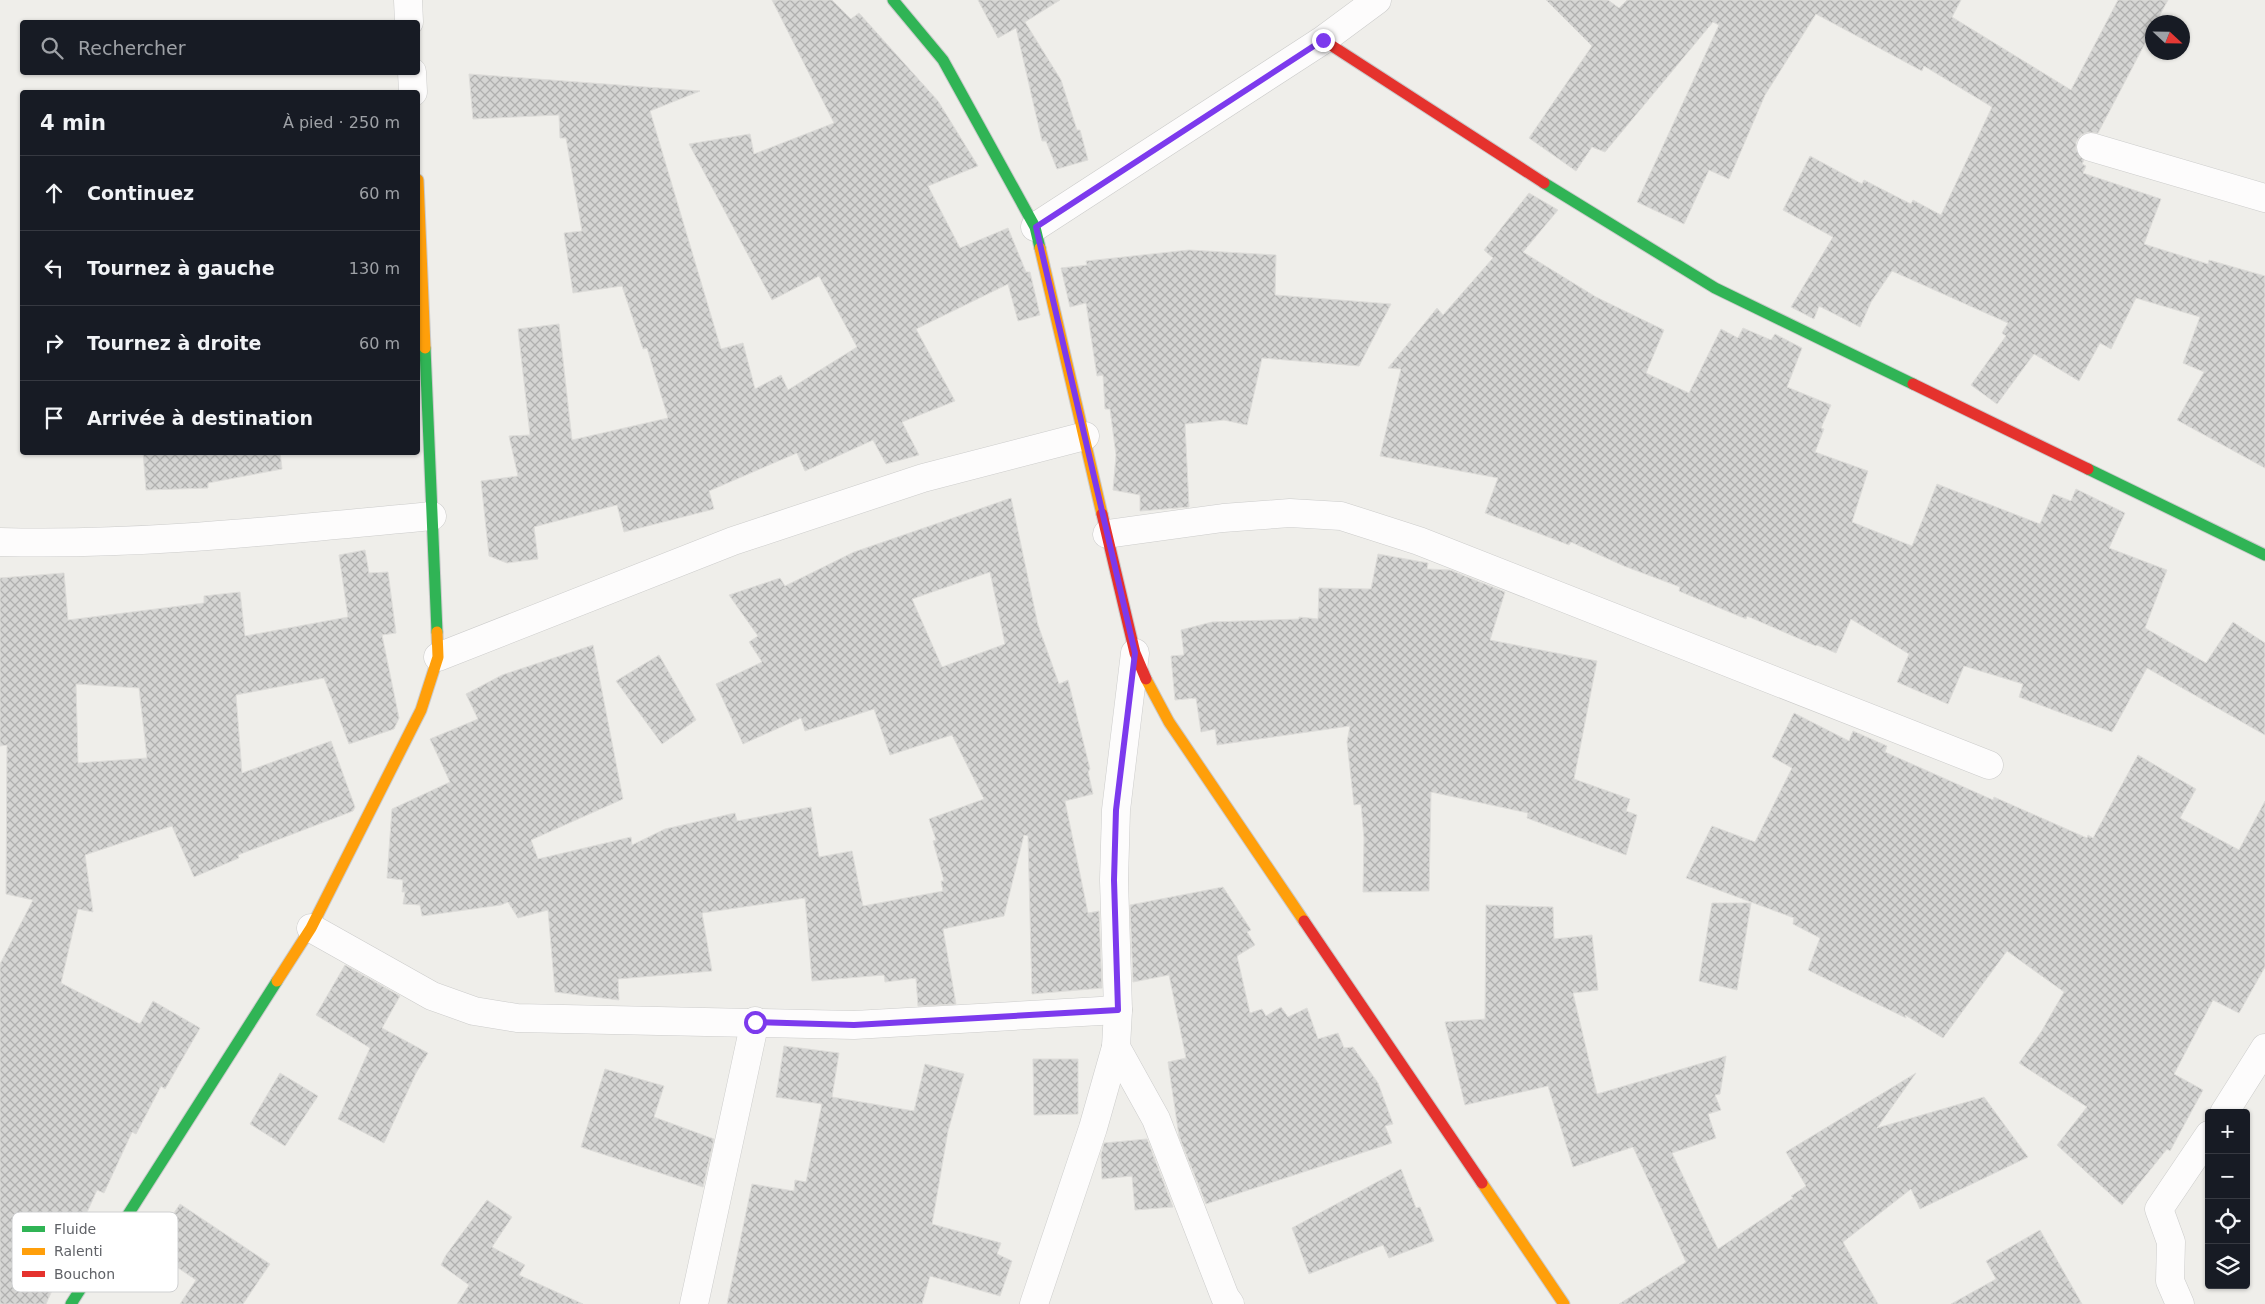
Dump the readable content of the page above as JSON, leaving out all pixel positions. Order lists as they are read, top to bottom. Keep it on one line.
{"legend":["Fluide","Ralenti","Bouchon"],"north":"right","page":{"search":"Rechercher","heading":["4 min","À pied · 250 m"],"list":[["Continuez","60 m"],["Tournez à gauche","130 m"],["Tournez à droite","60 m"],"Arrivée à destination"],"map_buttons":["+","−"]}}
